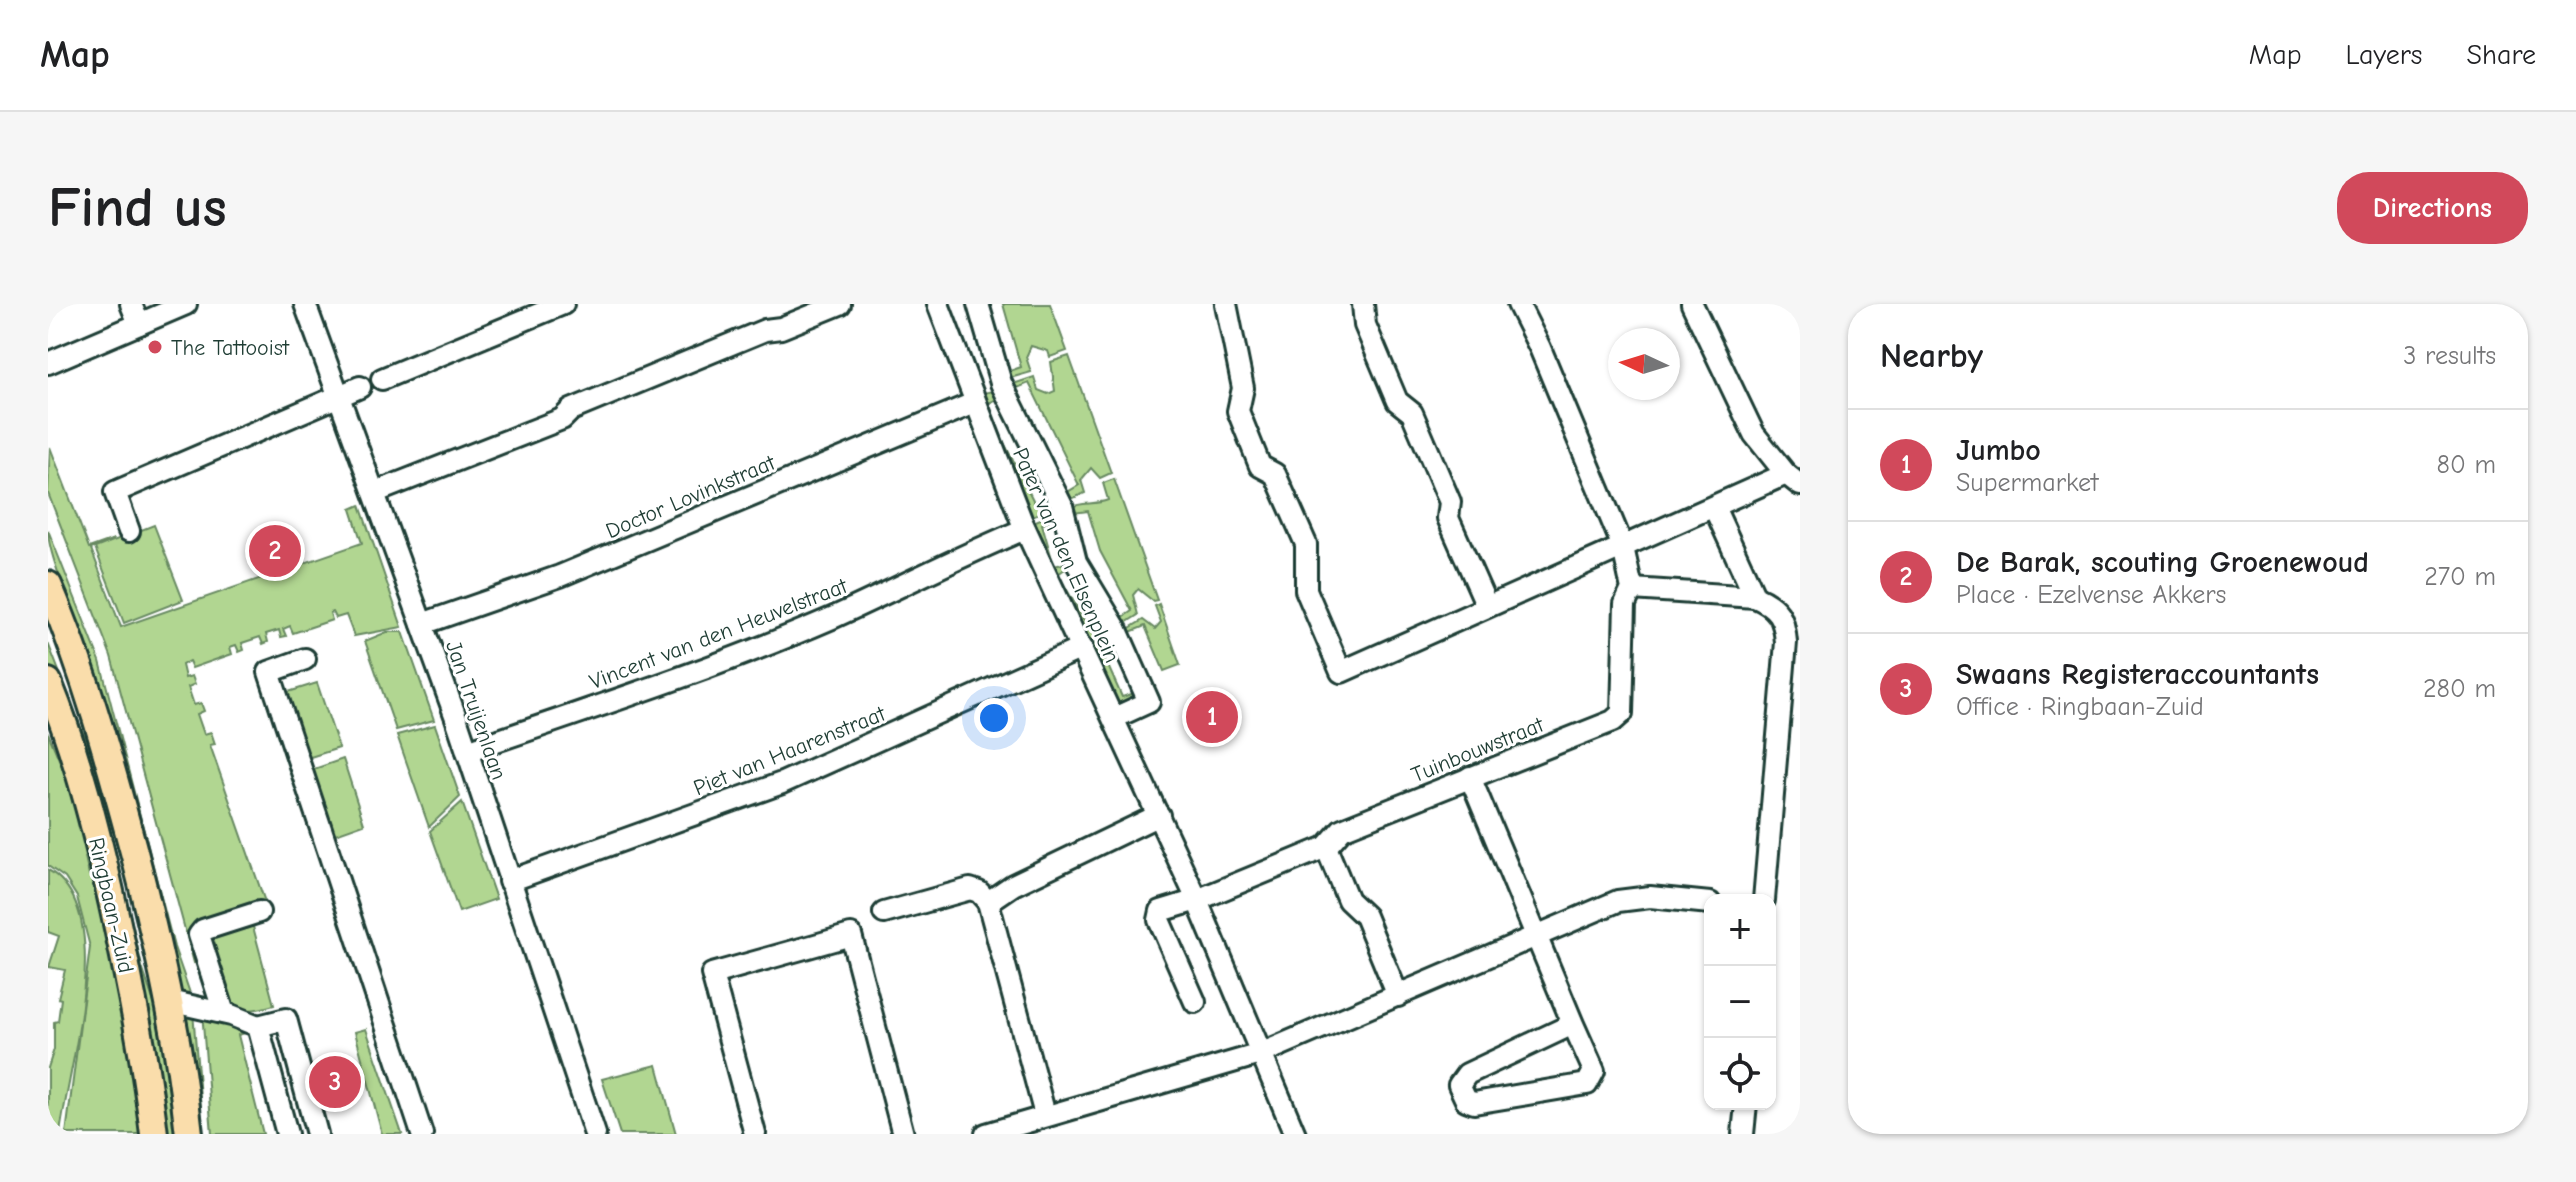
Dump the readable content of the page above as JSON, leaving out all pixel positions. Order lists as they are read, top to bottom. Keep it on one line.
{"streets":{"main road":["Ringbaan-Zuid"],"street":["Doctor Lovinkstraat","Pater van den Elsenplein","Vincent van den Heuvelstraat","Jan Truijenlaan","Tuinbouwstraat","Piet van Haarenstraat"]},"crossings":[["Doctor Lovinkstraat","Pater van den Elsenplein"],["Doctor Lovinkstraat","Jan Truijenlaan"],["Pater van den Elsenplein","Vincent van den Heuvelstraat"],["Pater van den Elsenplein","Tuinbouwstraat"],["Pater van den Elsenplein","Piet van Haarenstraat"],["Vincent van den Heuvelstraat","Jan Truijenlaan"],["Jan Truijenlaan","Piet van Haarenstraat"]],"places":["The Tattooist"],"north":"left","page":{"header":"Map","nav":["Map","Layers","Share"],"buttons":"Directions","title":"Find us","heading":["Nearby","3 results"],"list":[{"mark":"1","name":"Jumbo","note":"Supermarket","value":"80 m"},{"mark":"2","name":"De Barak, scouting Groenewoud","note":"Place · Ezelvense Akkers","value":"270 m"},{"mark":"3","name":"Swaans Registeraccountants","note":"Office · Ringbaan-Zuid","value":"280 m"}],"pins":["2","1","3"],"map_buttons":["+","−"]}}
